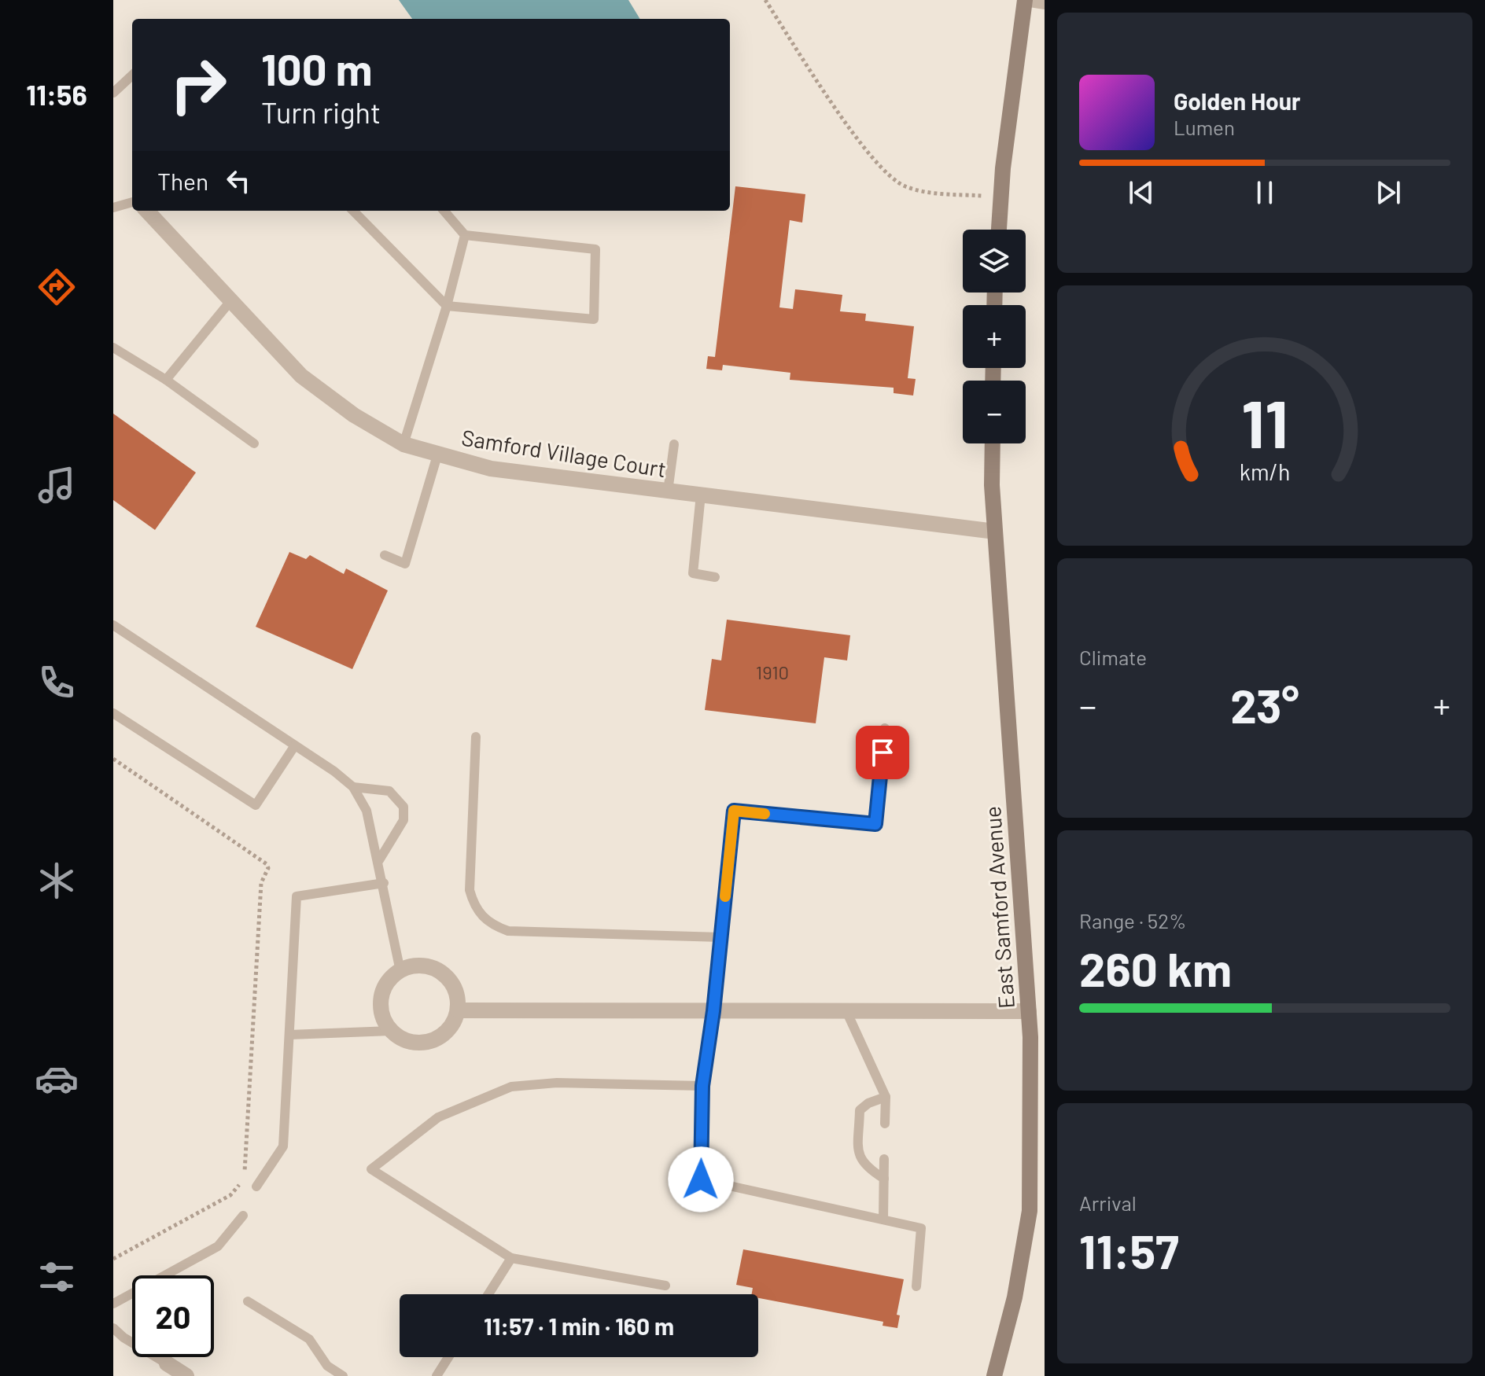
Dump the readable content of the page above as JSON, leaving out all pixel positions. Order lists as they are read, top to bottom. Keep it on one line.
{"streets":{"street":["Samford Village Court","East Samford Avenue"]},"crossings":[["Samford Village Court","East Samford Avenue"]],"house_numbers":["1910"],"page":{"tabs":"11:56","turn":["100 m","Turn right"],"song":["Golden Hour","Lumen"],"then":"Then","map_buttons":["+","−"],"tile":["Climate",["Range · 52%","260 km"],["Arrival","11:57"]],"heat":["−","23°","+"],"limit":"20","trip":"11:57 · 1 min · 160 m","gauge":["11","km/h"]}}
